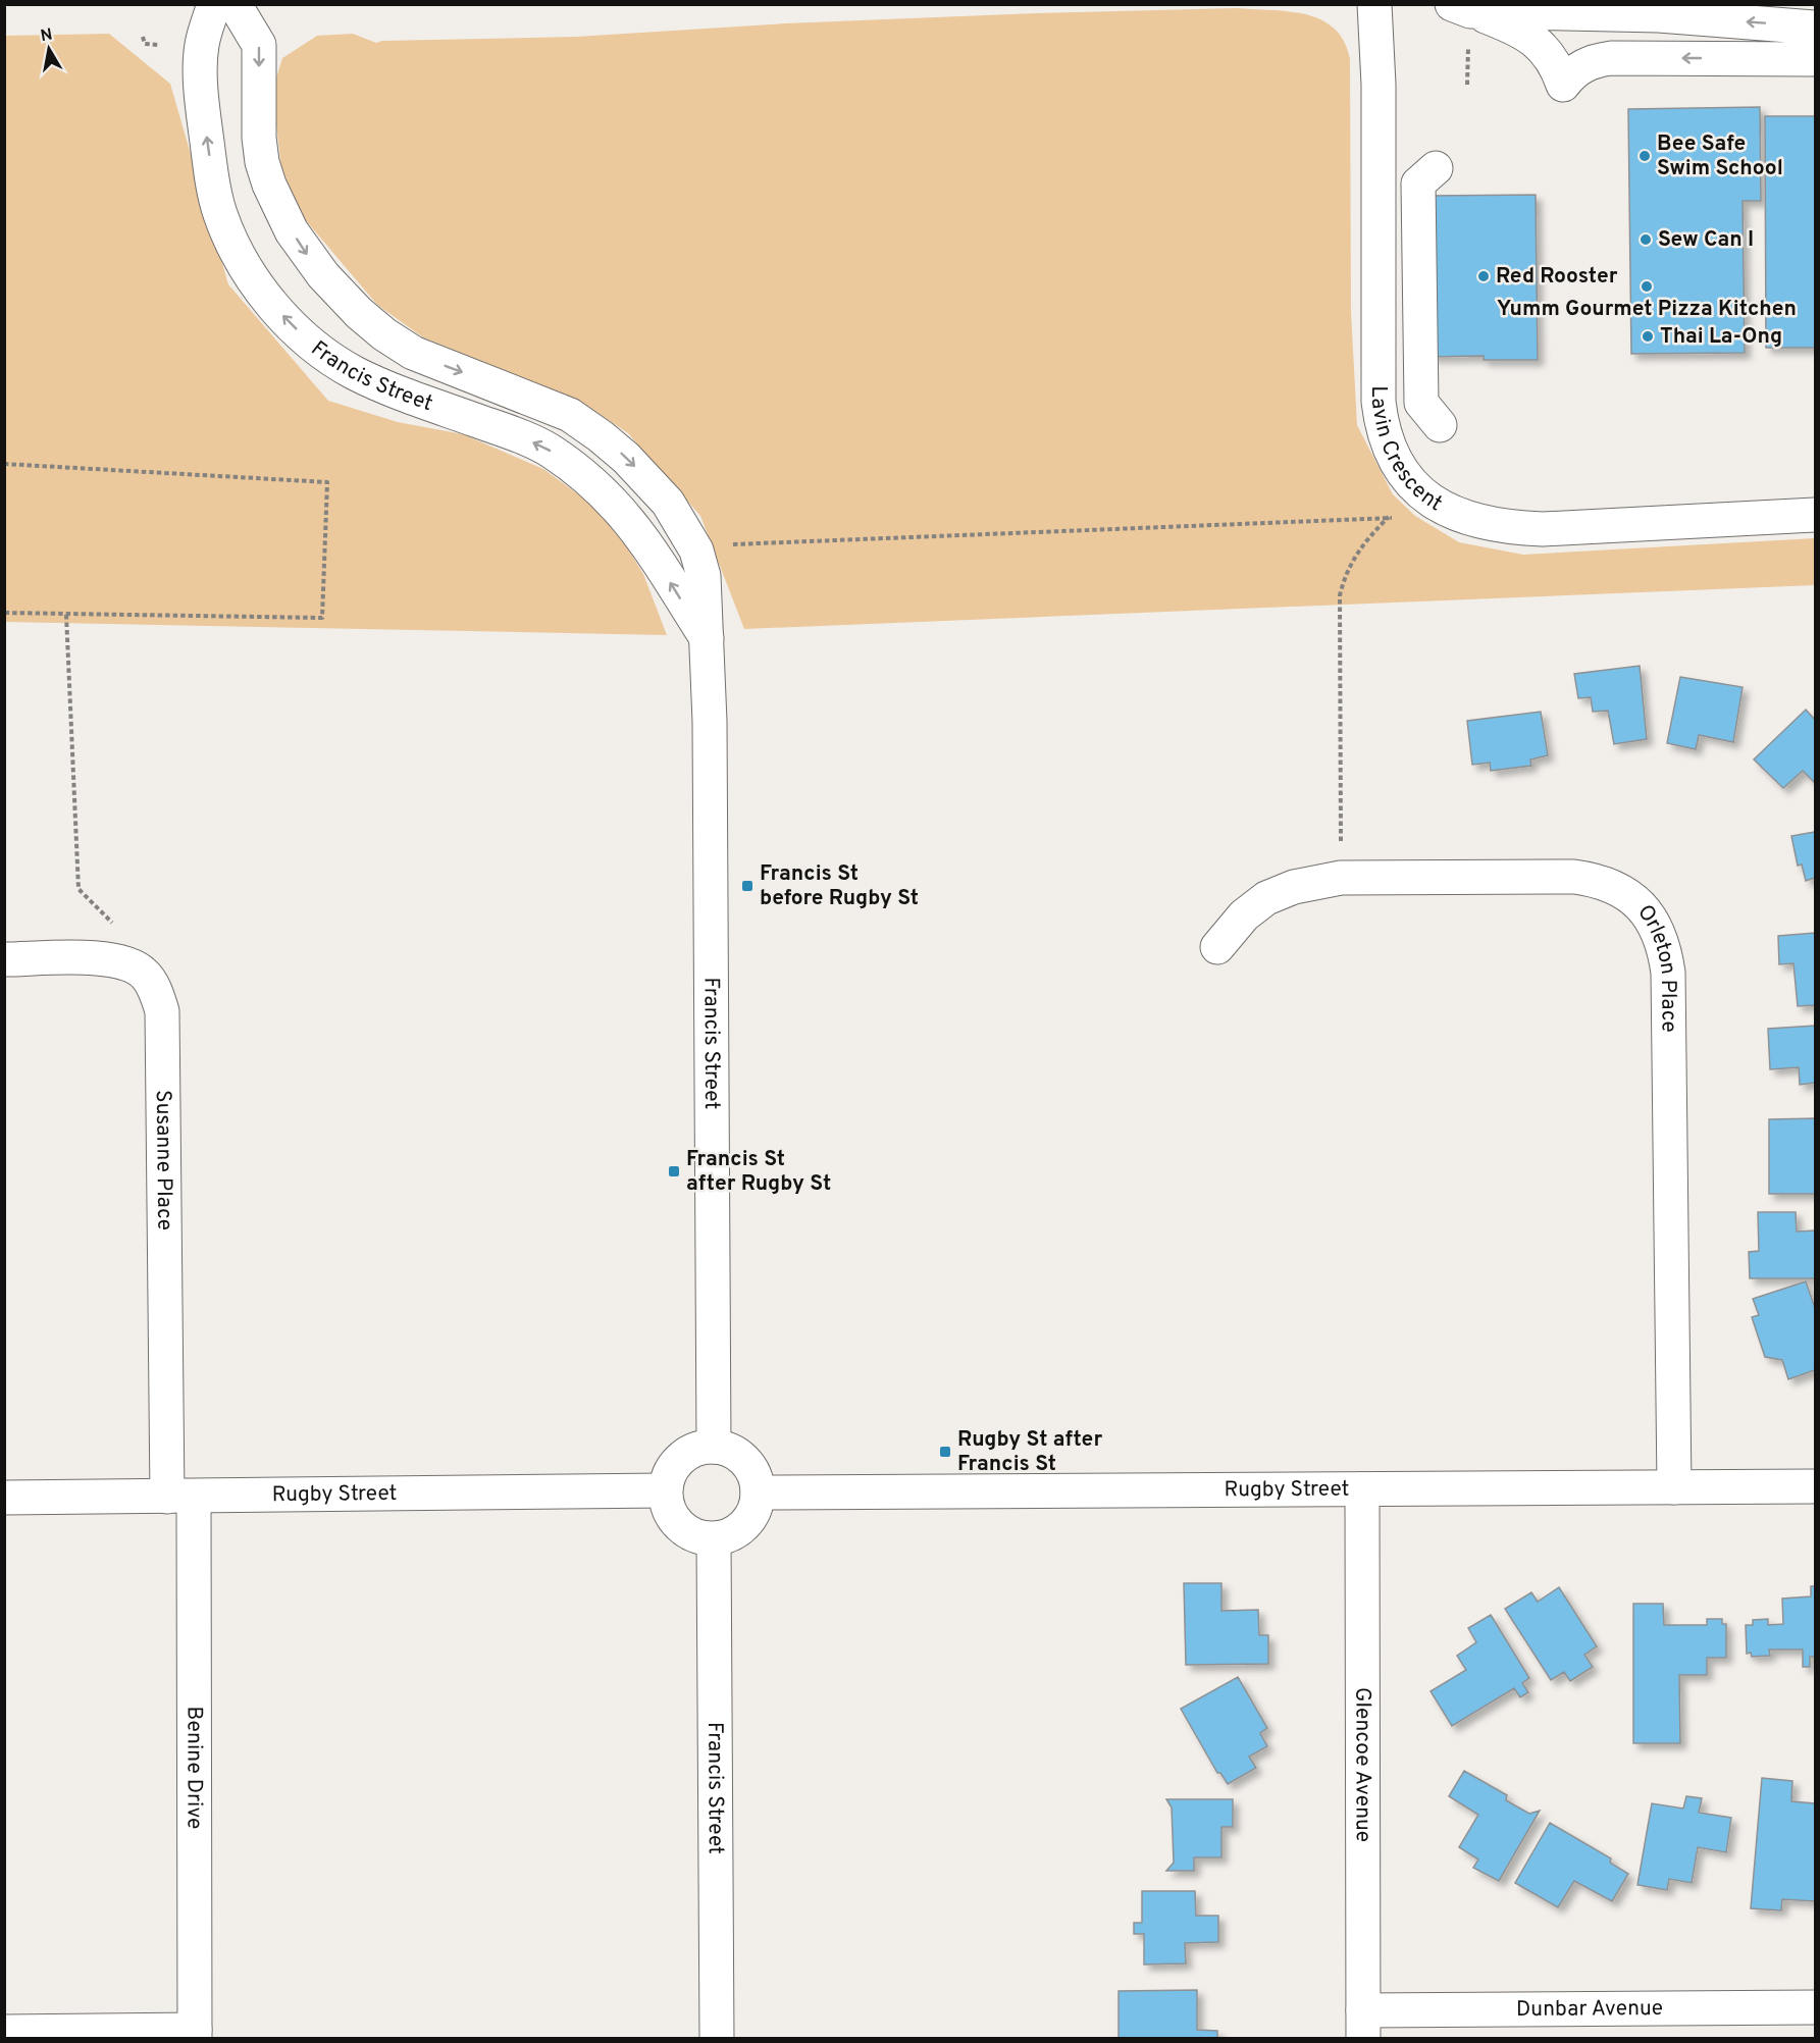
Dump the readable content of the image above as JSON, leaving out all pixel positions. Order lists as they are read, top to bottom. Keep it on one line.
{"streets":{"street":["Francis Street","Lavin Crescent","Orleton Place","Susanne Place","Rugby Street","Glencoe Avenue","Benine Drive","Dunbar Avenue"]},"crossings":[["Francis Street","Rugby Street"],["Orleton Place","Rugby Street"],["Susanne Place","Rugby Street"],["Susanne Place","Benine Drive"],["Rugby Street","Glencoe Avenue"],["Rugby Street","Benine Drive"],["Glencoe Avenue","Dunbar Avenue"]],"places":{"other":["Bee Safe Swim School","Sew Can I","Red Rooster","Yumm Gourmet Pizza Kitchen","Thai La-Ong"],"transit":["Francis St before Rugby St","Francis St after Rugby St","Rugby St after Francis St"]},"north":"top"}
